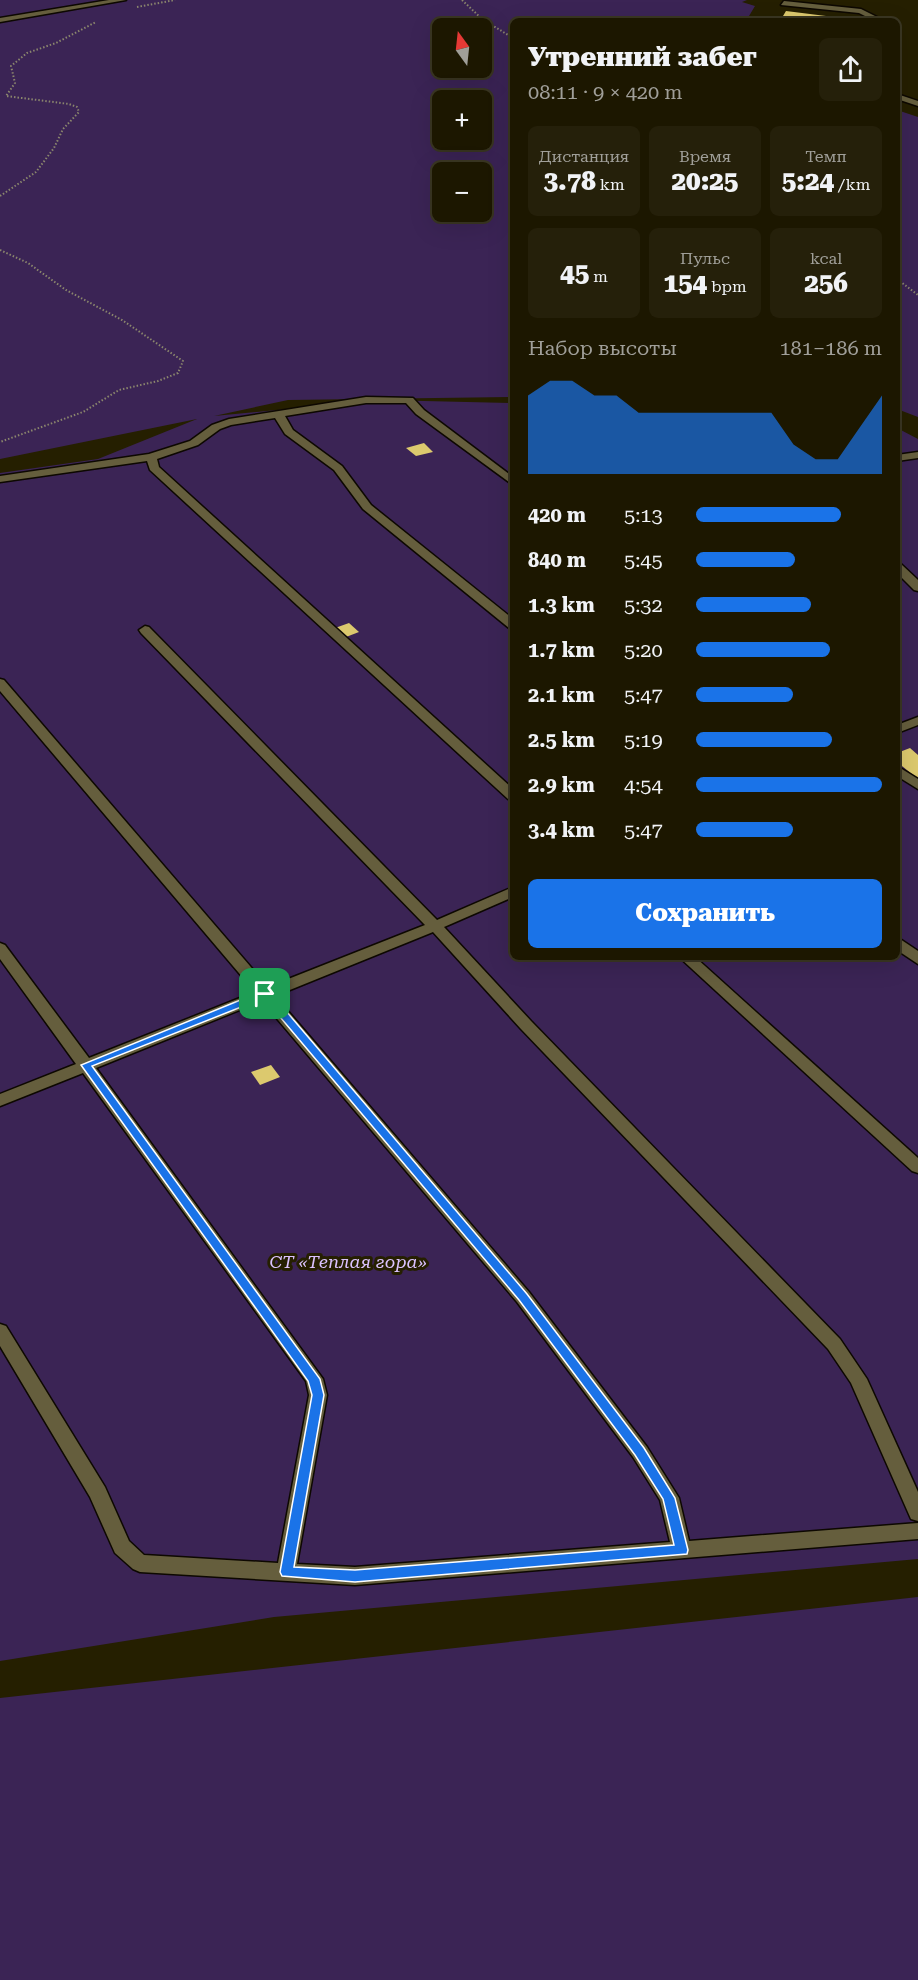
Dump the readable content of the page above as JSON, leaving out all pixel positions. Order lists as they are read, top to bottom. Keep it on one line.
{"parks":["СТ «Теплая гора»"],"north":"top","page":{"map_buttons":["+","−"],"heading":["Утренний забег","08:11 · 9 × 420 m"],"stats":[["Дистанция","3.78 km"],["Время","20:25"],["Темп","5:24 /km"],["45 m"],["Пульс","154 bpm"],["kcal","256"]],"chart":["Набор высоты","181–186 m"],"list":[{"name":"420 m","note":"5:13"},{"name":"840 m","note":"5:45"},{"name":"1.3 km","note":"5:32"},{"name":"1.7 km","note":"5:20"},{"name":"2.1 km","note":"5:47"},{"name":"2.5 km","note":"5:19"},{"name":"2.9 km","note":"4:54"},{"name":"3.4 km","note":"5:47"}],"buttons":"Сохранить"}}
